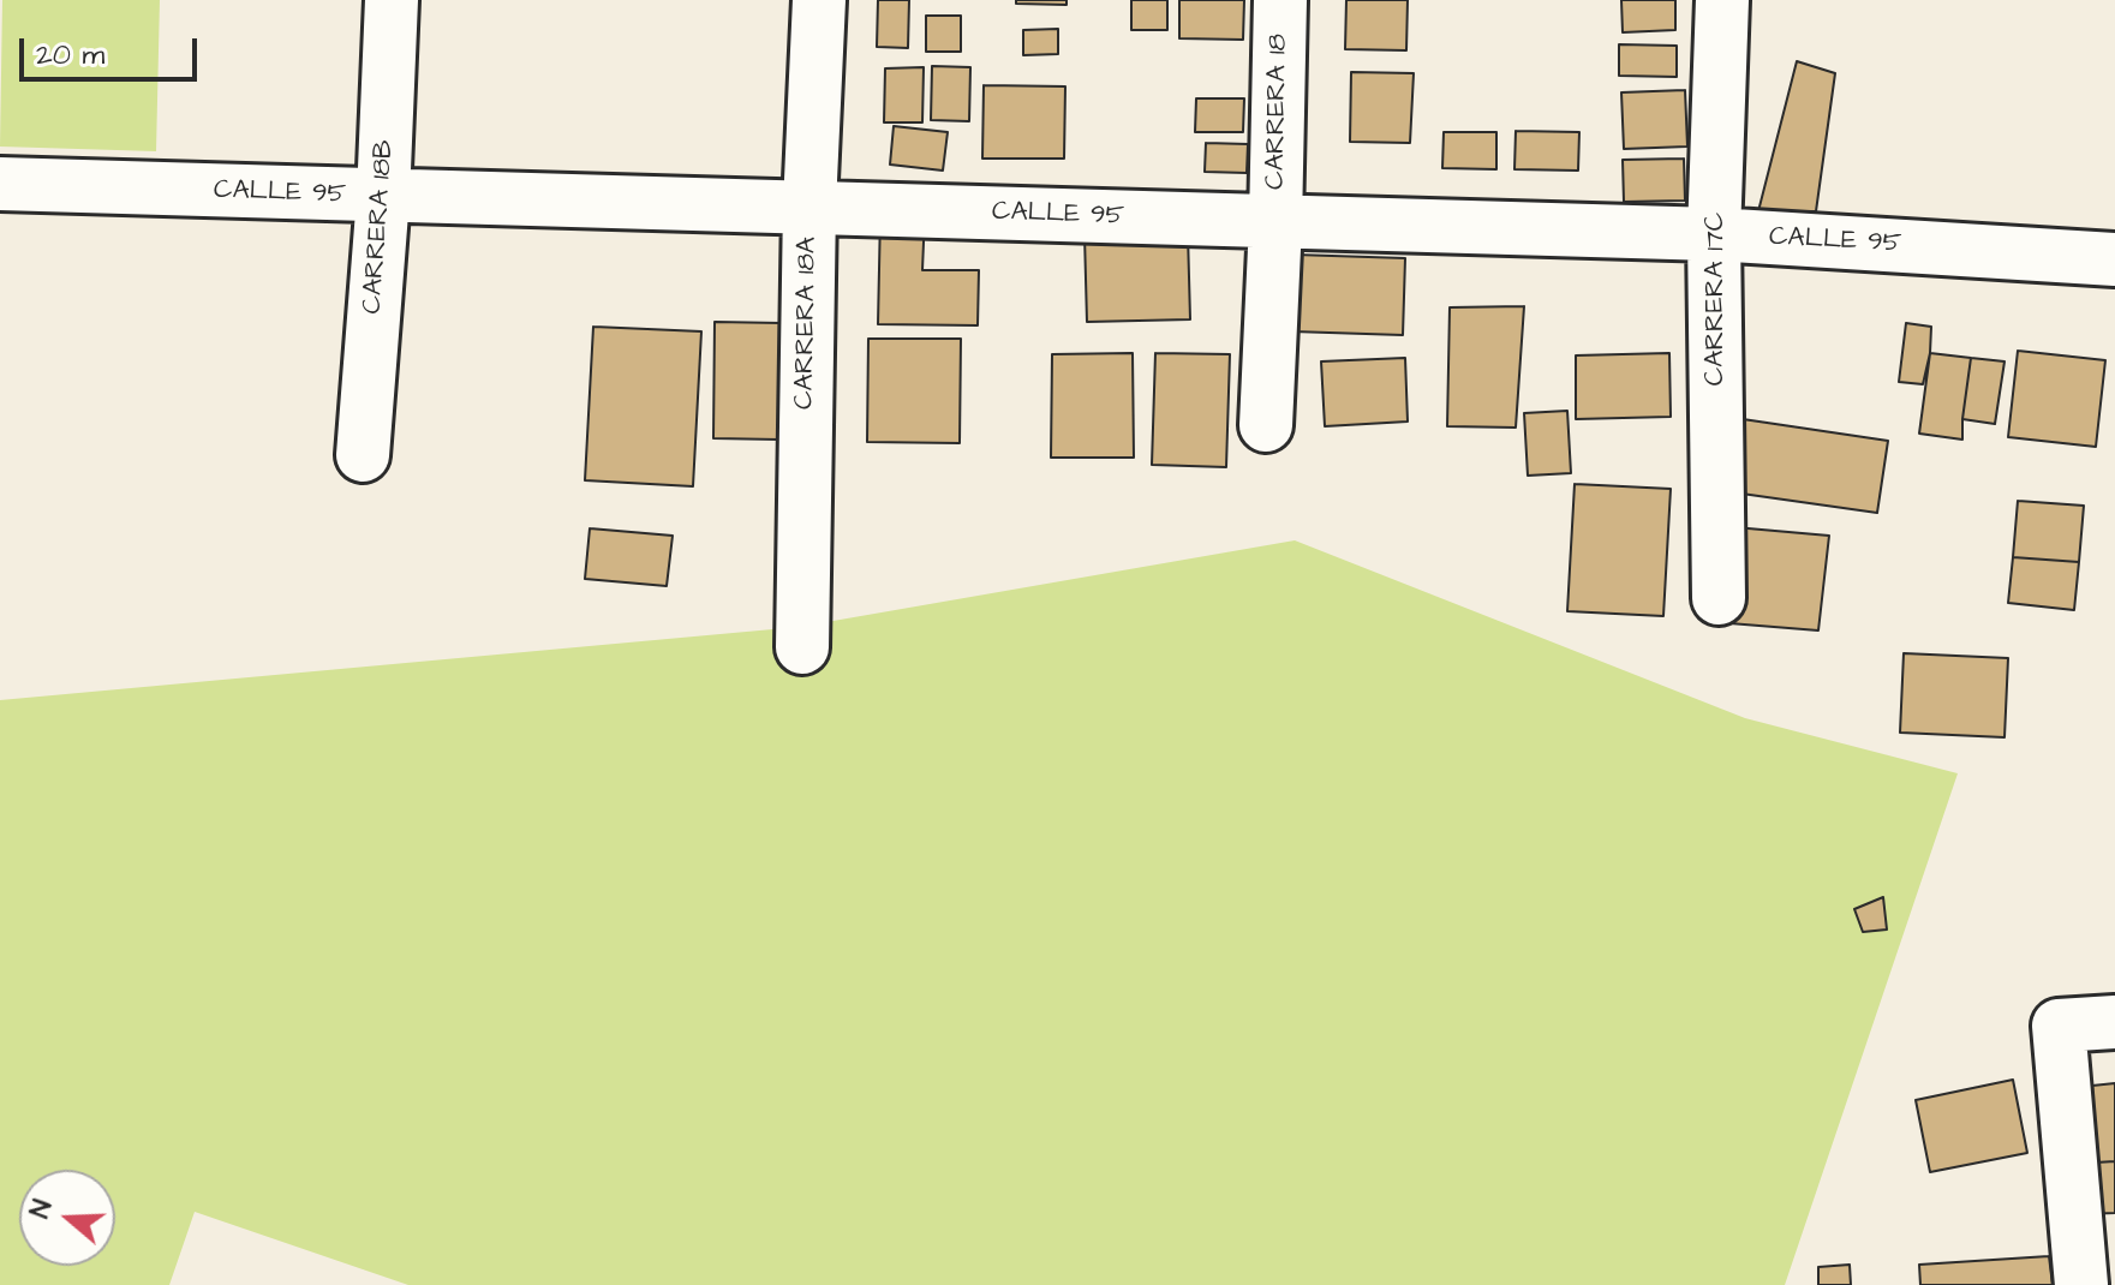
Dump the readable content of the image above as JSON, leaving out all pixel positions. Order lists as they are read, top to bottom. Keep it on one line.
{"streets":{"street":["CARRERA 18","CALLE 95","CARRERA 18B","CARRERA 17C","CARRERA 18A"]},"crossings":[["CARRERA 18","CALLE 95"],["CALLE 95","CARRERA 18B"],["CALLE 95","CARRERA 17C"],["CALLE 95","CARRERA 18A"]],"scale_bar":"20 m","north":"left"}
